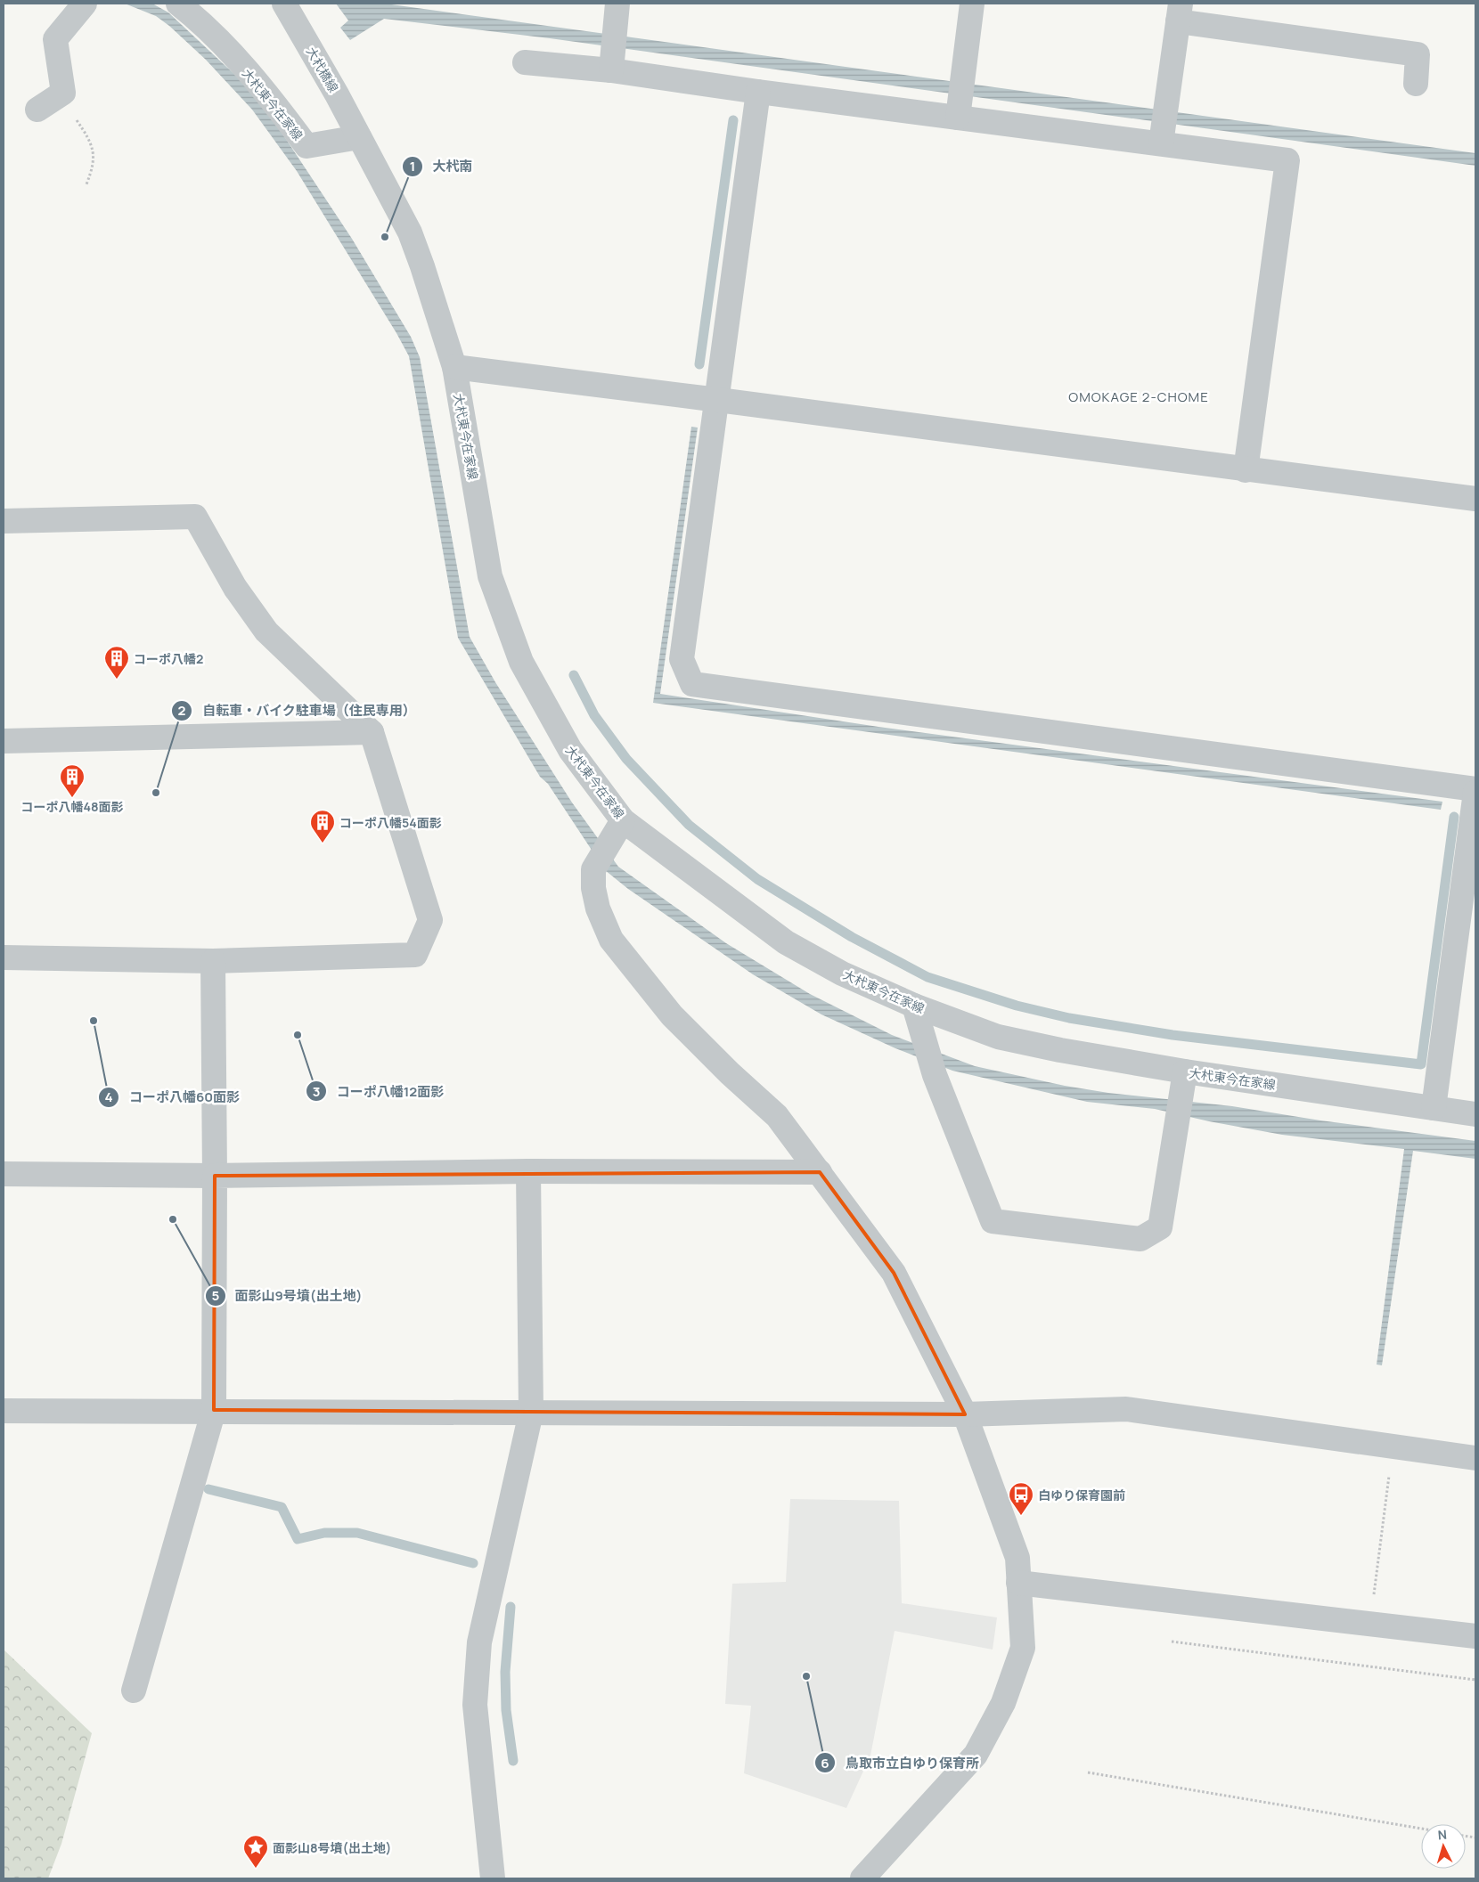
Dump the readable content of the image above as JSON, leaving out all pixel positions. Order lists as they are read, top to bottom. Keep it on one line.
{"streets":{"street":["大杙橋線","大杙東今在家線"]},"crossings":[["大杙橋線","大杙東今在家線"]],"districts":["OMOKAGE 2-CHOME"],"places":{"other":["大杙南","自転車・バイク駐車場（住民専用）","コーポ八幡60面影","コーポ八幡12面影","面影山9号墳(出土地)","鳥取市立白ゆり保育所"],"building":["コーポ八幡2","コーポ八幡48面影","コーポ八幡54面影"],"bus stop":["白ゆり保育園前"],"place":["面影山8号墳(出土地)"]},"north":"top"}
